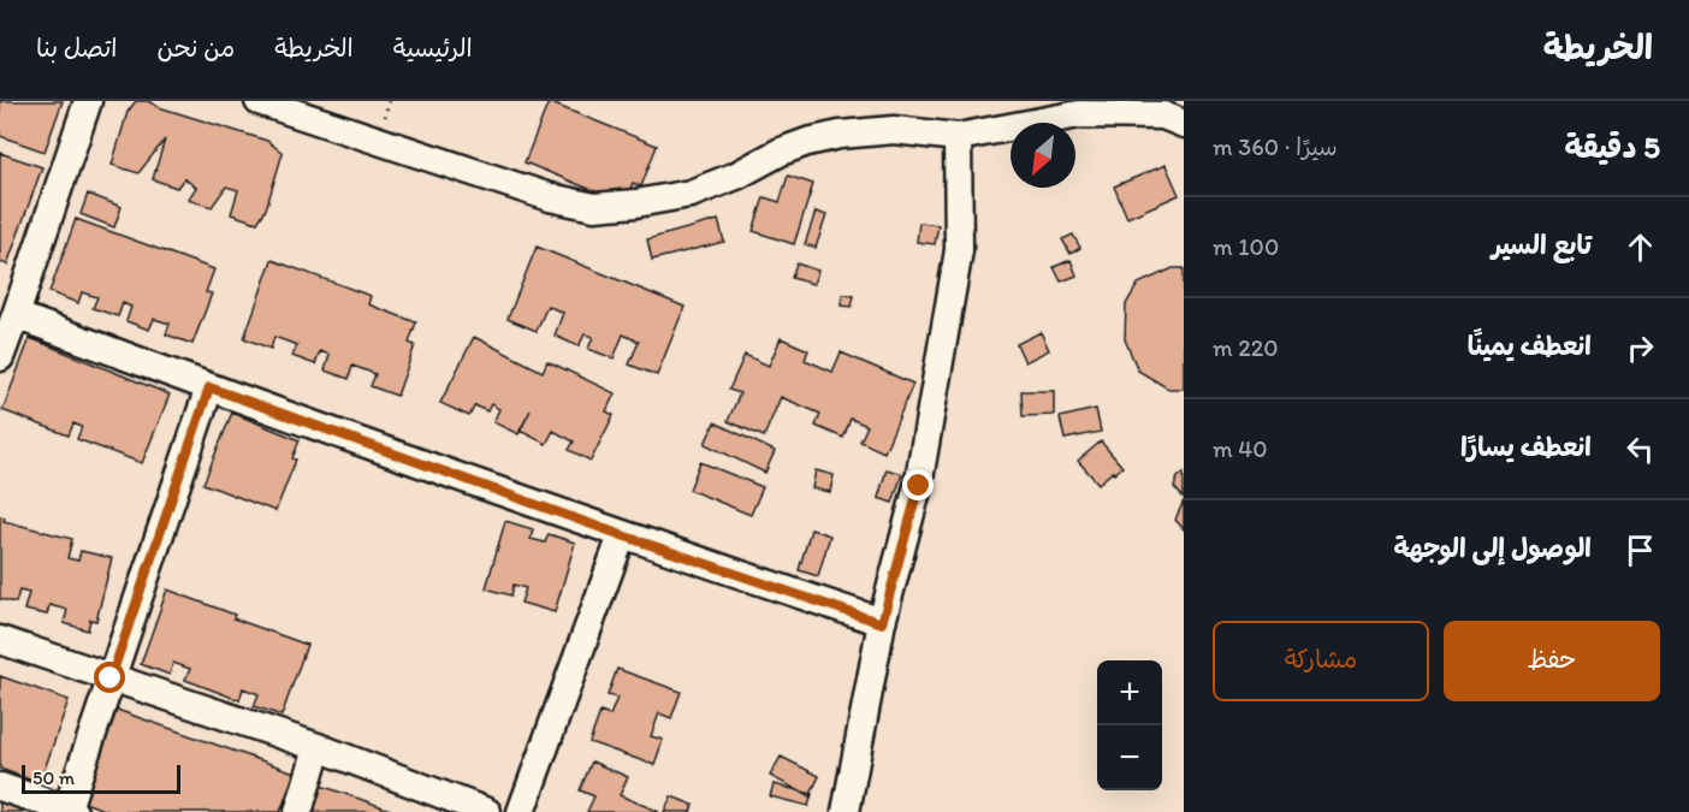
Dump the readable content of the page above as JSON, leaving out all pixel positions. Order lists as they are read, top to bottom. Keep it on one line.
{"scale_bar":"50 m","north":"bottom left","page":{"header":"الخريطة","nav":["الرئيسية","الخريطة","من نحن","اتصل بنا"],"heading":["5 دقيقة","سيرًا · 360 m"],"list":[["تابع السير","100 m"],["انعطف يمينًا","220 m"],["انعطف يسارًا","40 m"],"الوصول إلى الوجهة"],"buttons":["حفظ","مشاركة"],"map_buttons":["+","−"],"scale":"50 m"}}
